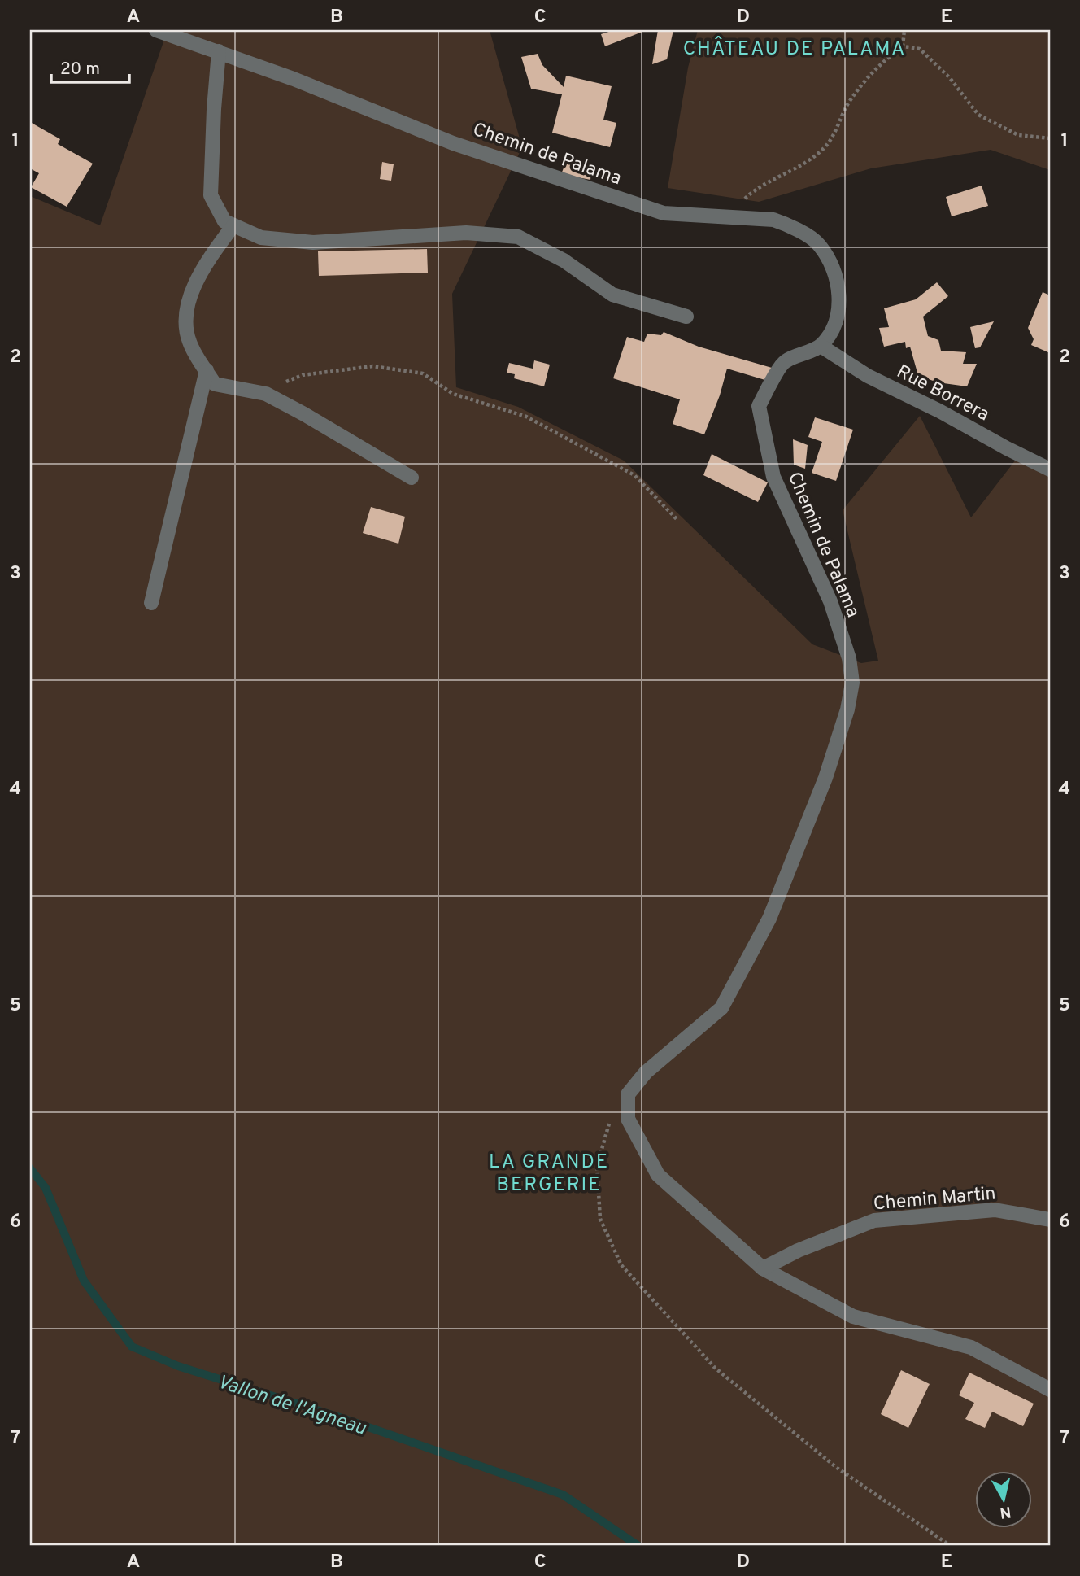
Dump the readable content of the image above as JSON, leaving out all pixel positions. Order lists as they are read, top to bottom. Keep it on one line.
{"streets":{"street":["Chemin de Palama","Rue Borrera","Chemin Martin"]},"crossings":[["Chemin de Palama","Rue Borrera"]],"districts":["CHÂTEAU DE PALAMA","LA GRANDE BERGERIE"],"water":["Vallon de l'Agneau"],"scale_bar":"20 m","north":"bottom","grid":{"columns":["A","B","C","D","E"],"rows":["1","2","3","4","5","6","7"]}}
